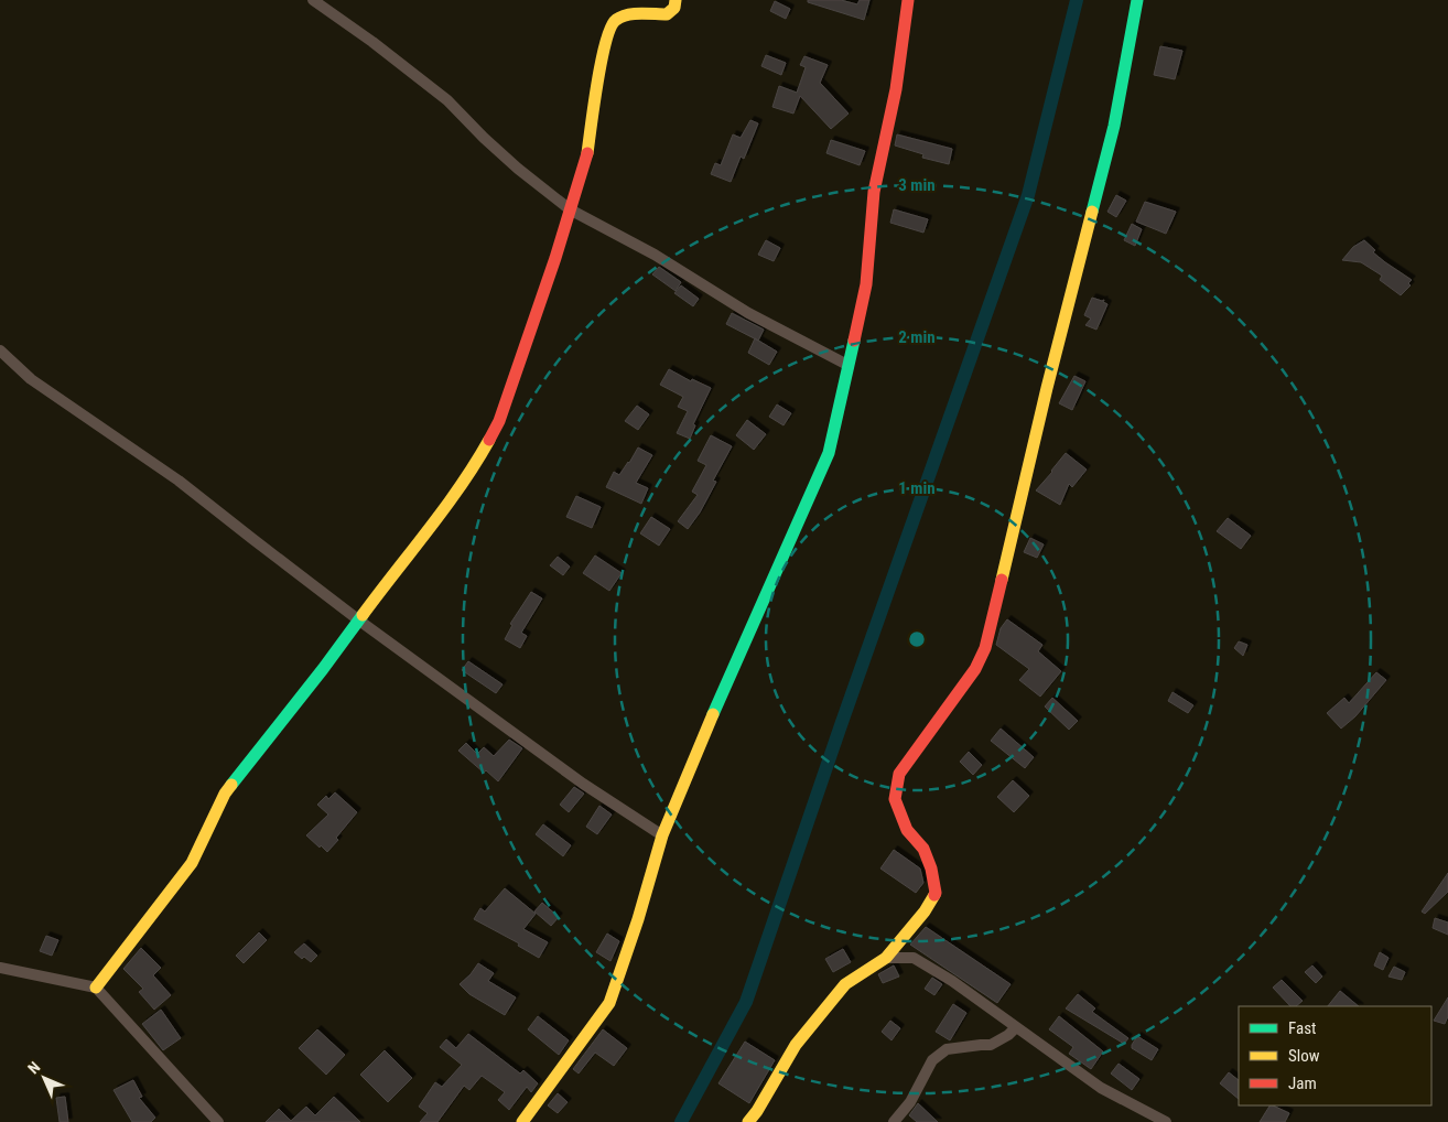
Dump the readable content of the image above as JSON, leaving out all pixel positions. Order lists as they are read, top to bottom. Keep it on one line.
{"legend":["Fast","Slow","Jam"],"north":"top left","rings":["3 min","2 min","1 min"]}
